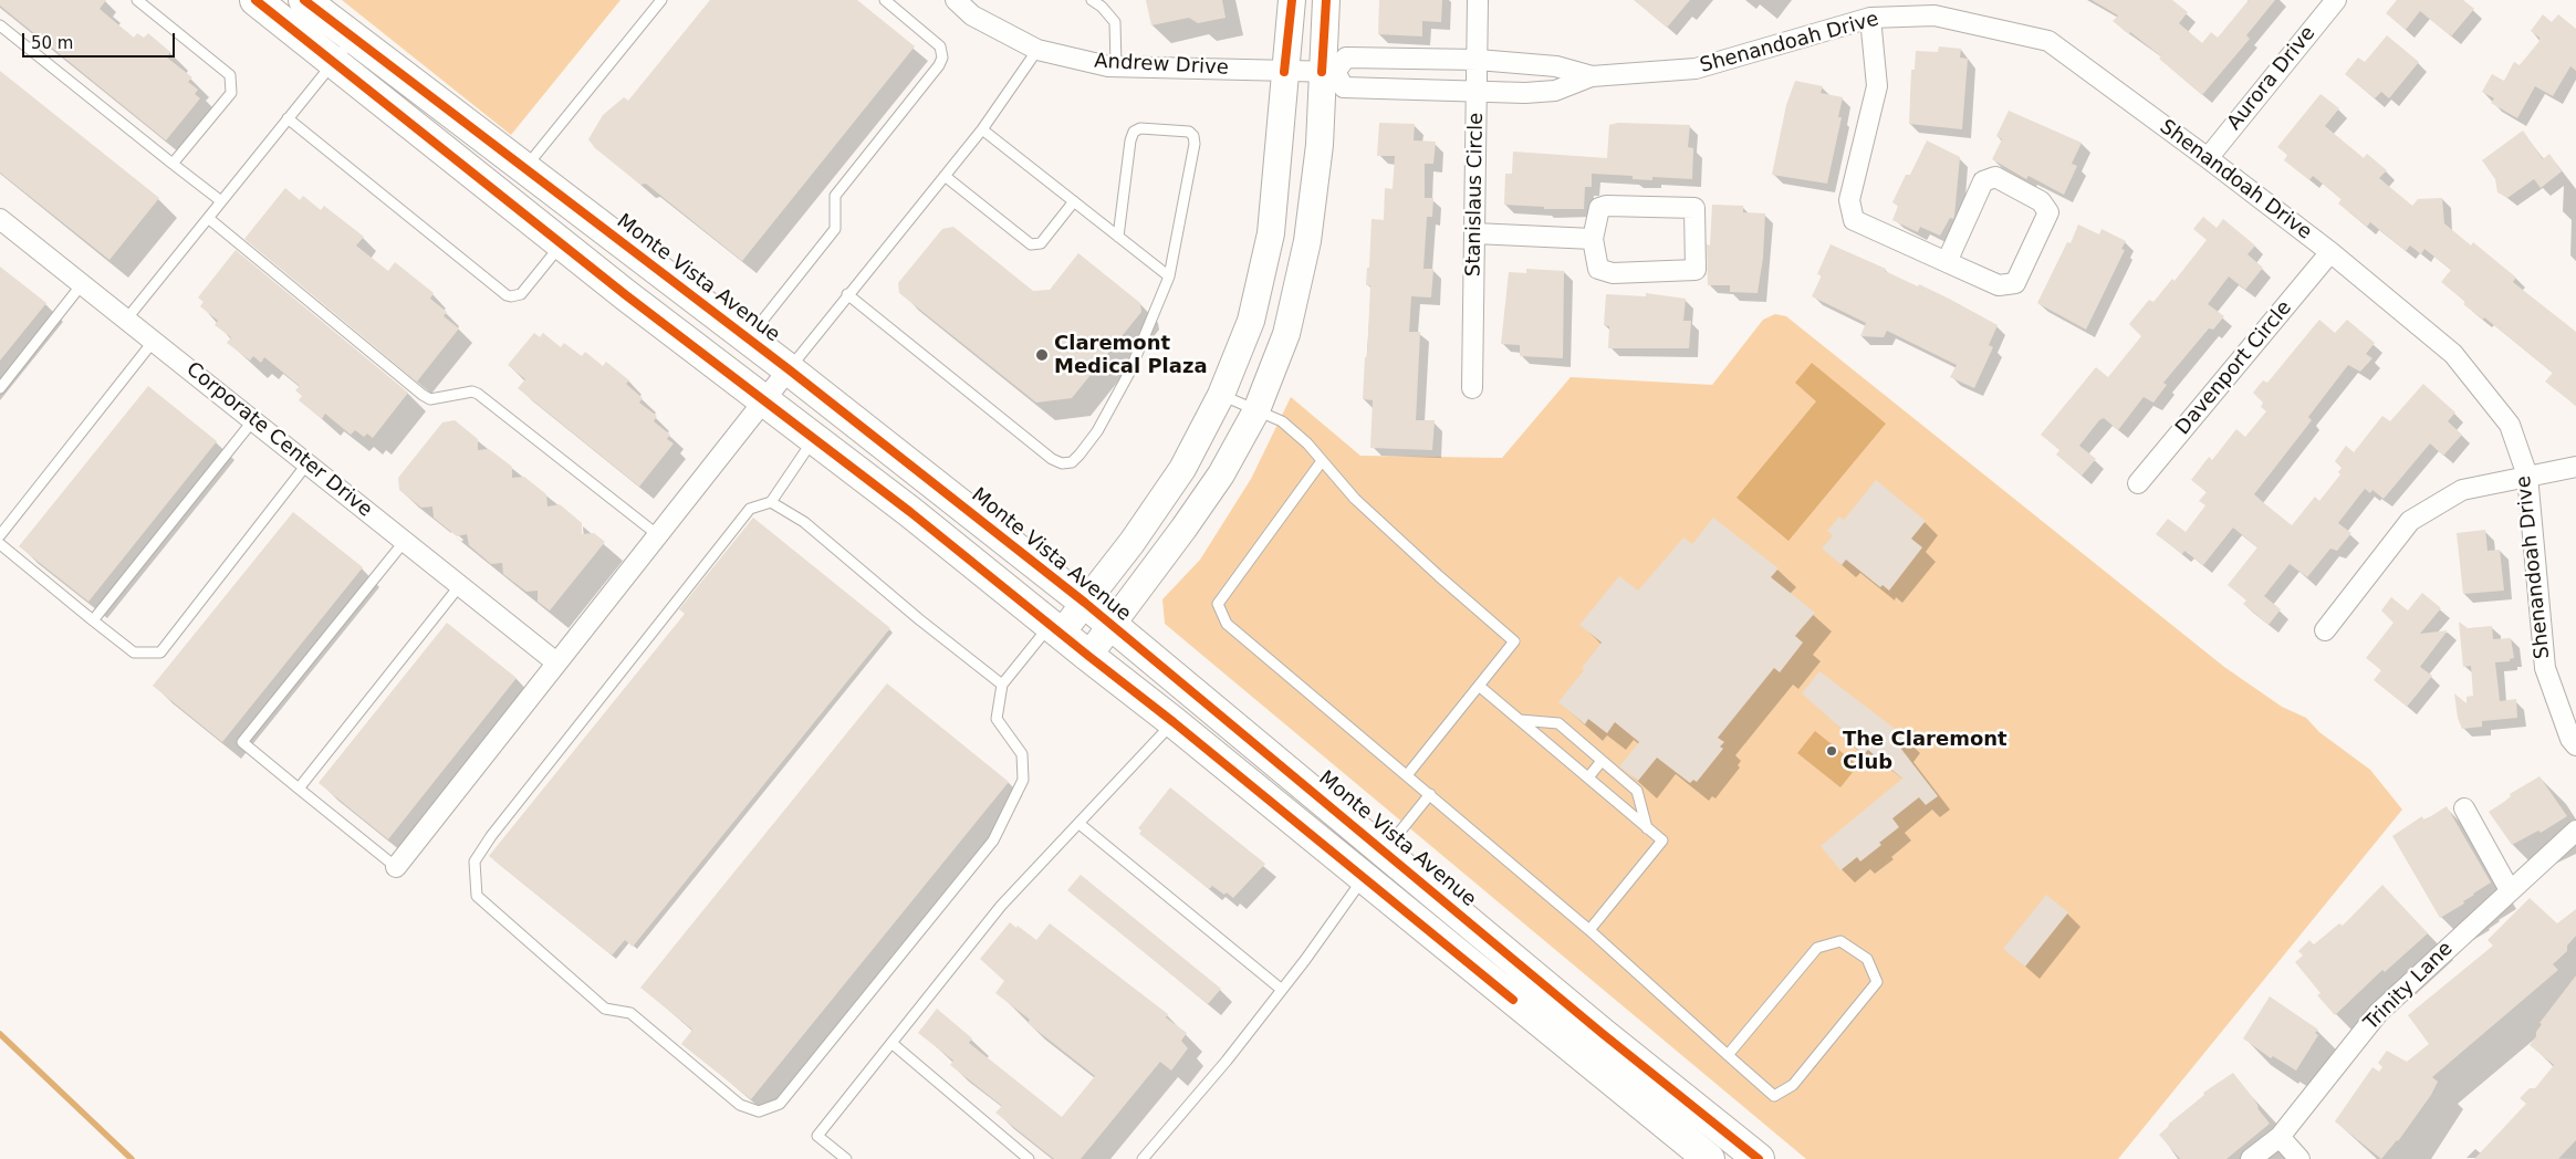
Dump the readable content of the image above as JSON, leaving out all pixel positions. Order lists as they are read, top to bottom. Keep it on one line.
{"streets":{"main road":["Monte Vista Avenue"],"street":["Shenandoah Drive","Andrew Drive","Aurora Drive","Stanislaus Circle","Davenport Circle","Corporate Center Drive","Trinity Lane"]},"crossings":[["Shenandoah Drive","Andrew Drive"],["Shenandoah Drive","Aurora Drive"],["Shenandoah Drive","Stanislaus Circle"],["Shenandoah Drive","Davenport Circle"]],"places":["Claremont Medical Plaza","The Claremont Club"],"scale_bar":"50 m"}
